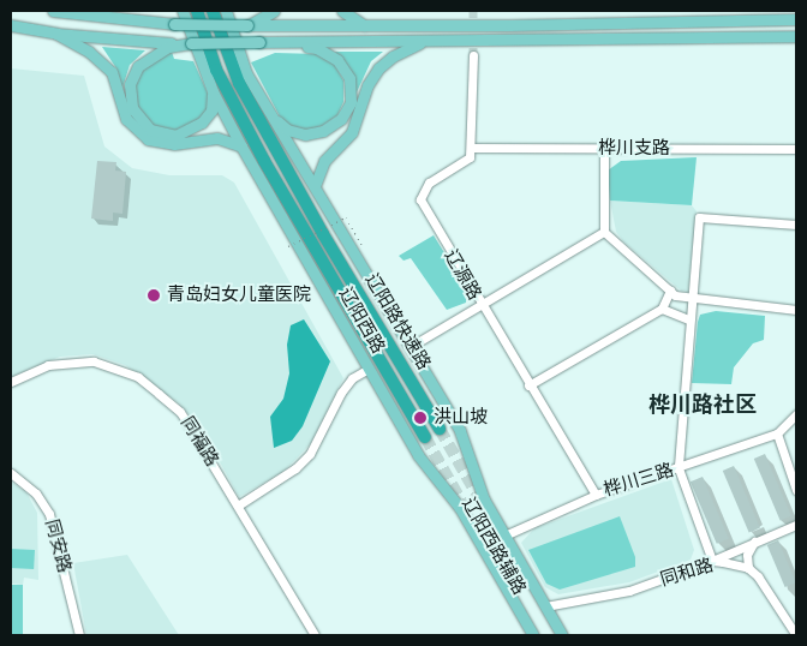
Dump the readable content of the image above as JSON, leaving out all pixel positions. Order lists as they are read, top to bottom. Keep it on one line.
{"streets":{"highway":["辽阳路快速路"],"main road":["辽阳西路","辽阳西路辅路"],"street":["桦川支路","辽源路","同福路","桦川三路","同安路","同和路"]},"crossings":[["桦川支路","辽源路"],["辽源路","桦川三路"],["辽阳西路","桦川三路"],["辽阳西路","辽阳西路辅路"],["辽阳西路","同和路"]],"districts":["桦川路社区"],"places":["青岛妇女儿童医院","洪山坡"]}
